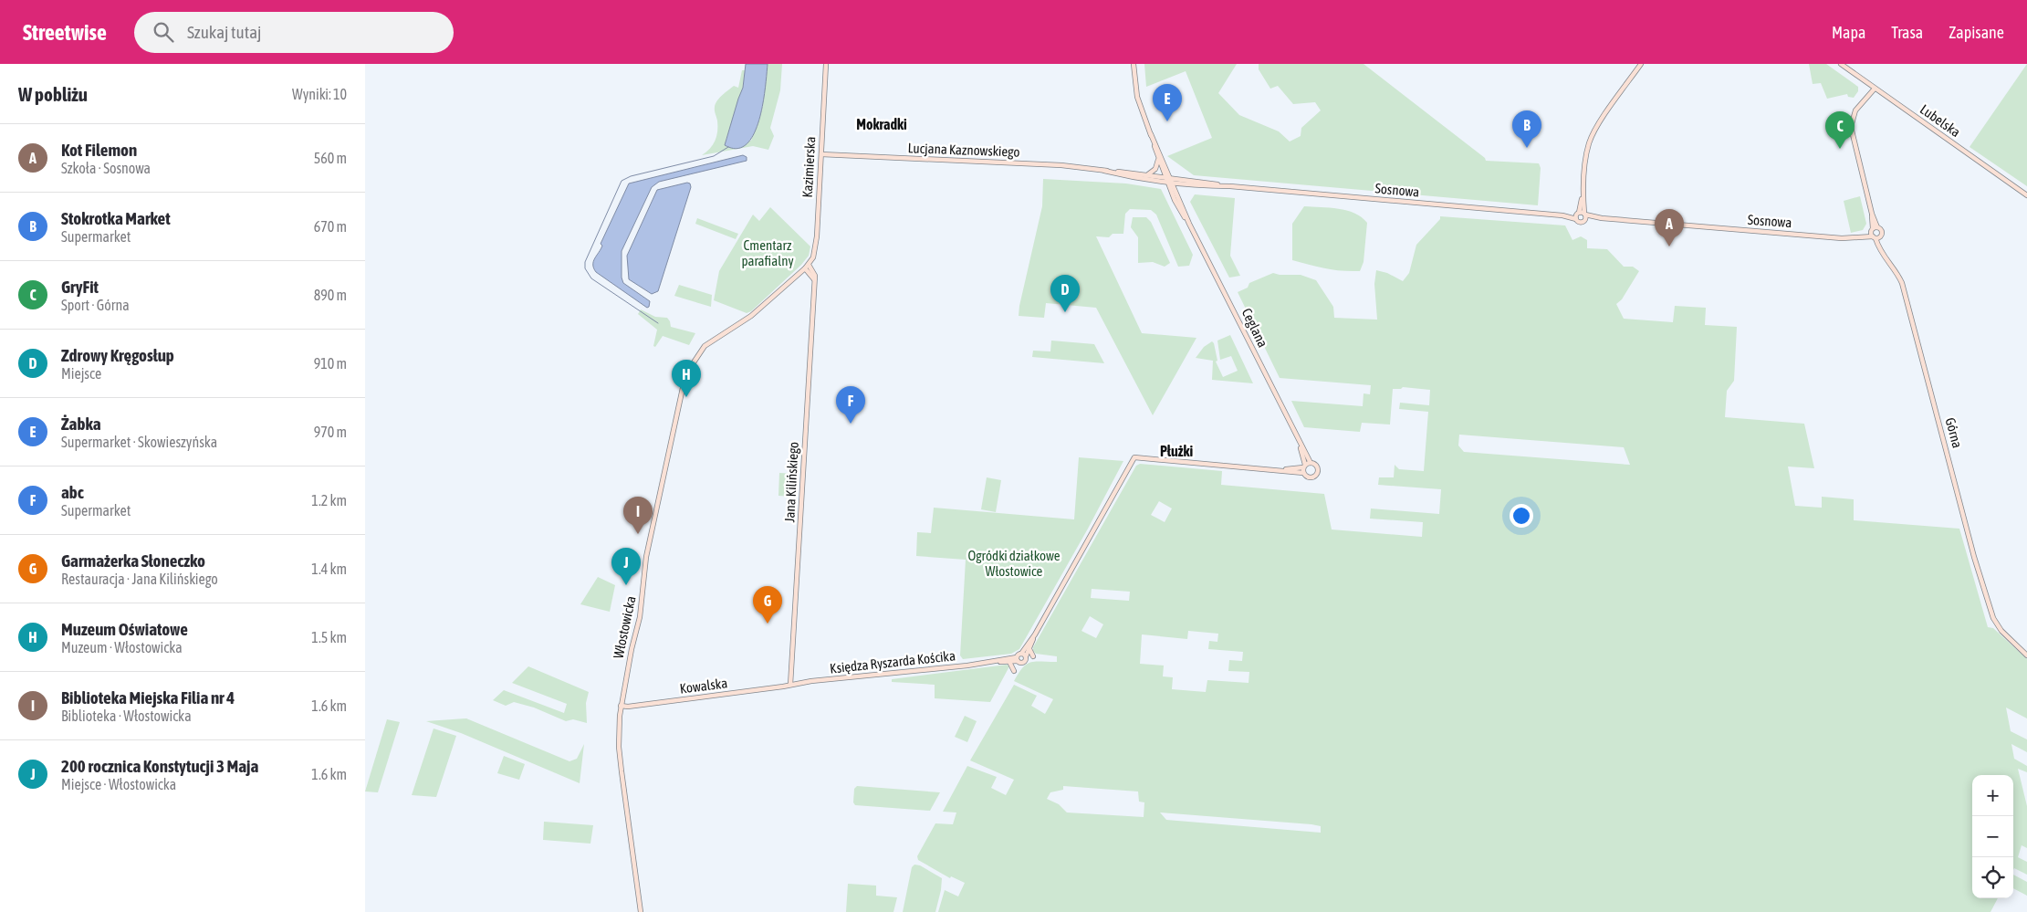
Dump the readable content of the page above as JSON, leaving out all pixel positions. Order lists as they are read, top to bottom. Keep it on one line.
{"streets":{"street":["Lubelska","Lucjana Kaznowskiego","Kazimierska","Sosnowa","Ceglana","Górna","Jana Kilińskiego","Włostowicka","Księdza Ryszarda Kościka","Kowalska"]},"crossings":[["Lucjana Kaznowskiego","Kazimierska"],["Lucjana Kaznowskiego","Sosnowa"],["Lucjana Kaznowskiego","Ceglana"],["Kazimierska","Jana Kilińskiego"],["Kazimierska","Włostowicka"],["Sosnowa","Ceglana"],["Sosnowa","Górna"],["Jana Kilińskiego","Księdza Ryszarda Kościka"],["Jana Kilińskiego","Kowalska"],["Włostowicka","Kowalska"],["Księdza Ryszarda Kościka","Kowalska"]],"districts":["Mokradki","Płużki"],"parks":["Cmentarz parafialny","Ogródki działkowe Włostowice"],"page":{"header":"Streetwise","search":"Szukaj tutaj","nav":["Mapa","Trasa","Zapisane"],"heading":["W pobliżu","Wyniki: 10"],"pins":["E","B","C","A","D","H","F","I","J","G"],"list":[{"mark":"A","name":"Kot Filemon","note":"Szkoła · Sosnowa","value":"560 m"},{"mark":"B","name":"Stokrotka Market","note":"Supermarket","value":"670 m"},{"mark":"C","name":"GryFit","note":"Sport · Górna","value":"890 m"},{"mark":"D","name":"Zdrowy Kręgosłup","note":"Miejsce","value":"910 m"},{"mark":"E","name":"Żabka","note":"Supermarket · Skowieszyńska","value":"970 m"},{"mark":"F","name":"abc","note":"Supermarket","value":"1.2 km"},{"mark":"G","name":"Garmażerka Słoneczko","note":"Restauracja · Jana Kilińskiego","value":"1.4 km"},{"mark":"H","name":"Muzeum Oświatowe","note":"Muzeum · Włostowicka","value":"1.5 km"},{"mark":"I","name":"Biblioteka Miejska Filia nr 4","note":"Biblioteka · Włostowicka","value":"1.6 km"},{"mark":"J","name":"200 rocznica Konstytucji 3 Maja","note":"Miejsce · Włostowicka","value":"1.6 km"}],"map_buttons":["+","−"]}}
